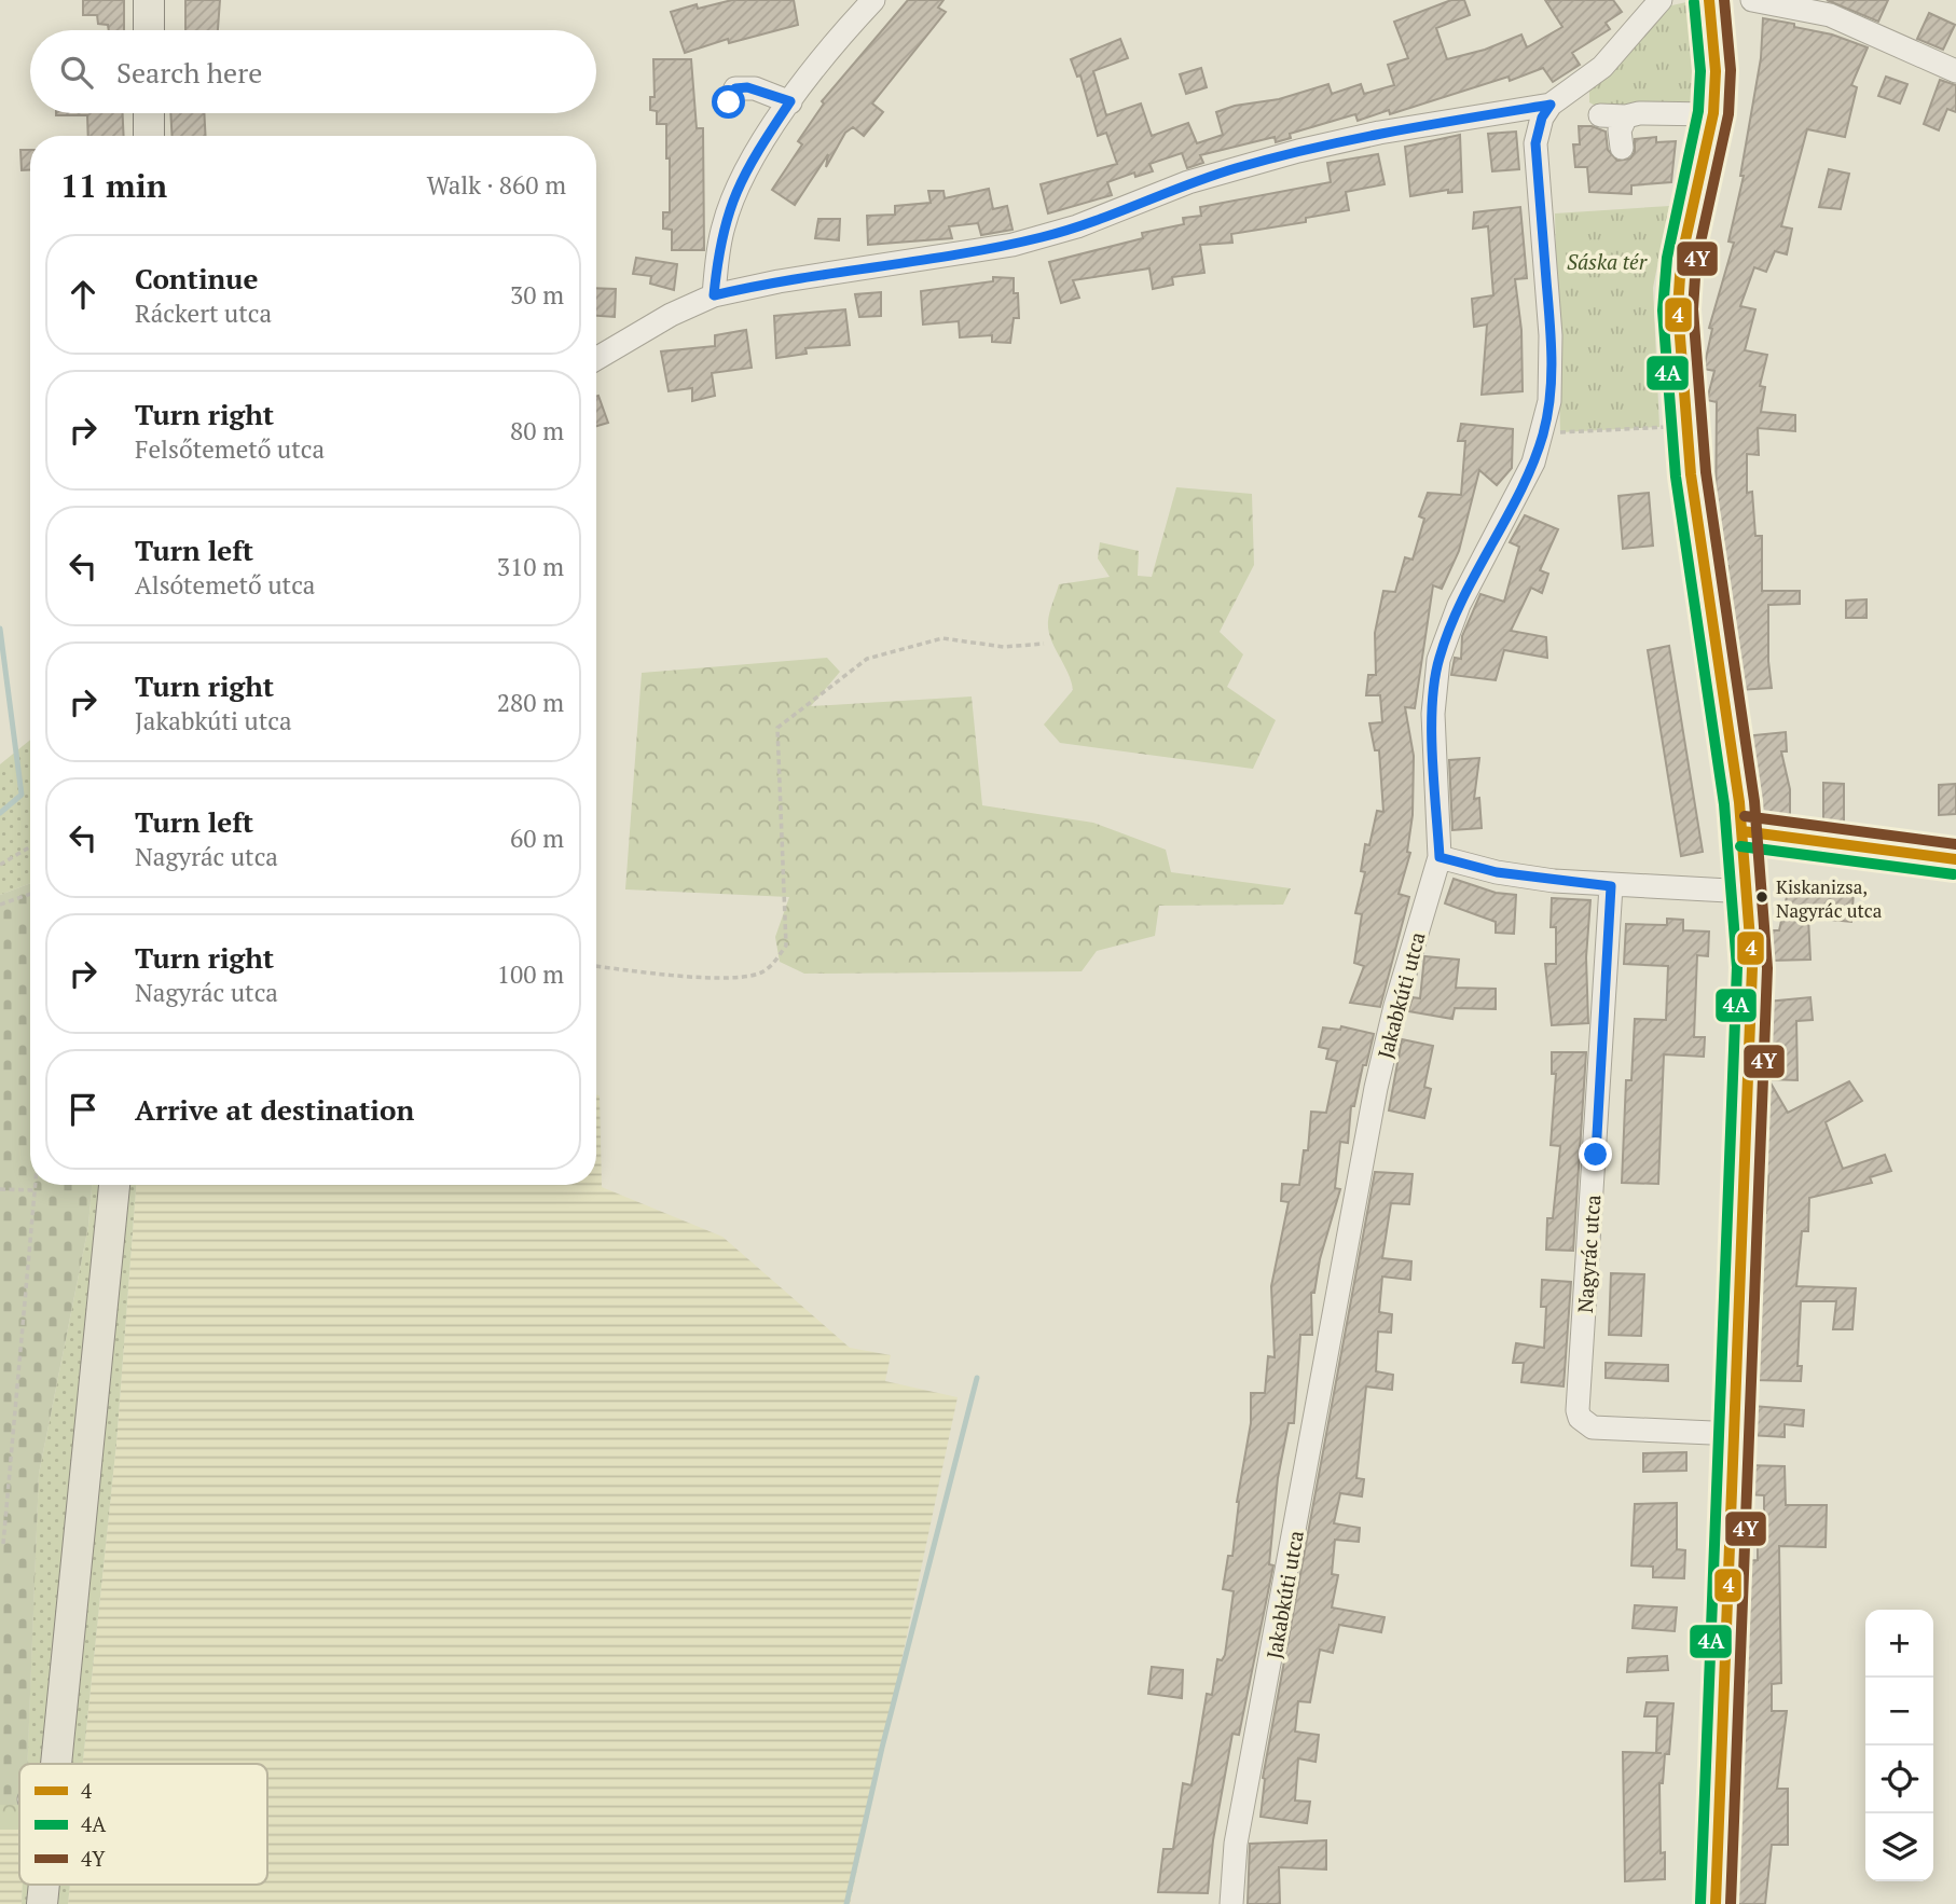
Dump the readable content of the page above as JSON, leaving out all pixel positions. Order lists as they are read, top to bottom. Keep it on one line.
{"streets":{"street":["Jakabkúti utca","Nagyrác utca"]},"parks":["Sáska tér"],"places":["Kiskanizsa, Nagyrác utca"],"lines":["transit line 4","transit line 4Y","transit line 4A"],"legend":["4","4A","4Y"],"page":{"search":"Search here","heading":["11 min","Walk · 860 m"],"list":[["Continue","Ráckert utca","30 m"],["Turn right","Felsőtemető utca","80 m"],["Turn left","Alsótemető utca","310 m"],["Turn right","Jakabkúti utca","280 m"],["Turn left","Nagyrác utca","60 m"],["Turn right","Nagyrác utca","100 m"],"Arrive at destination"],"map_buttons":["+","−"]}}
